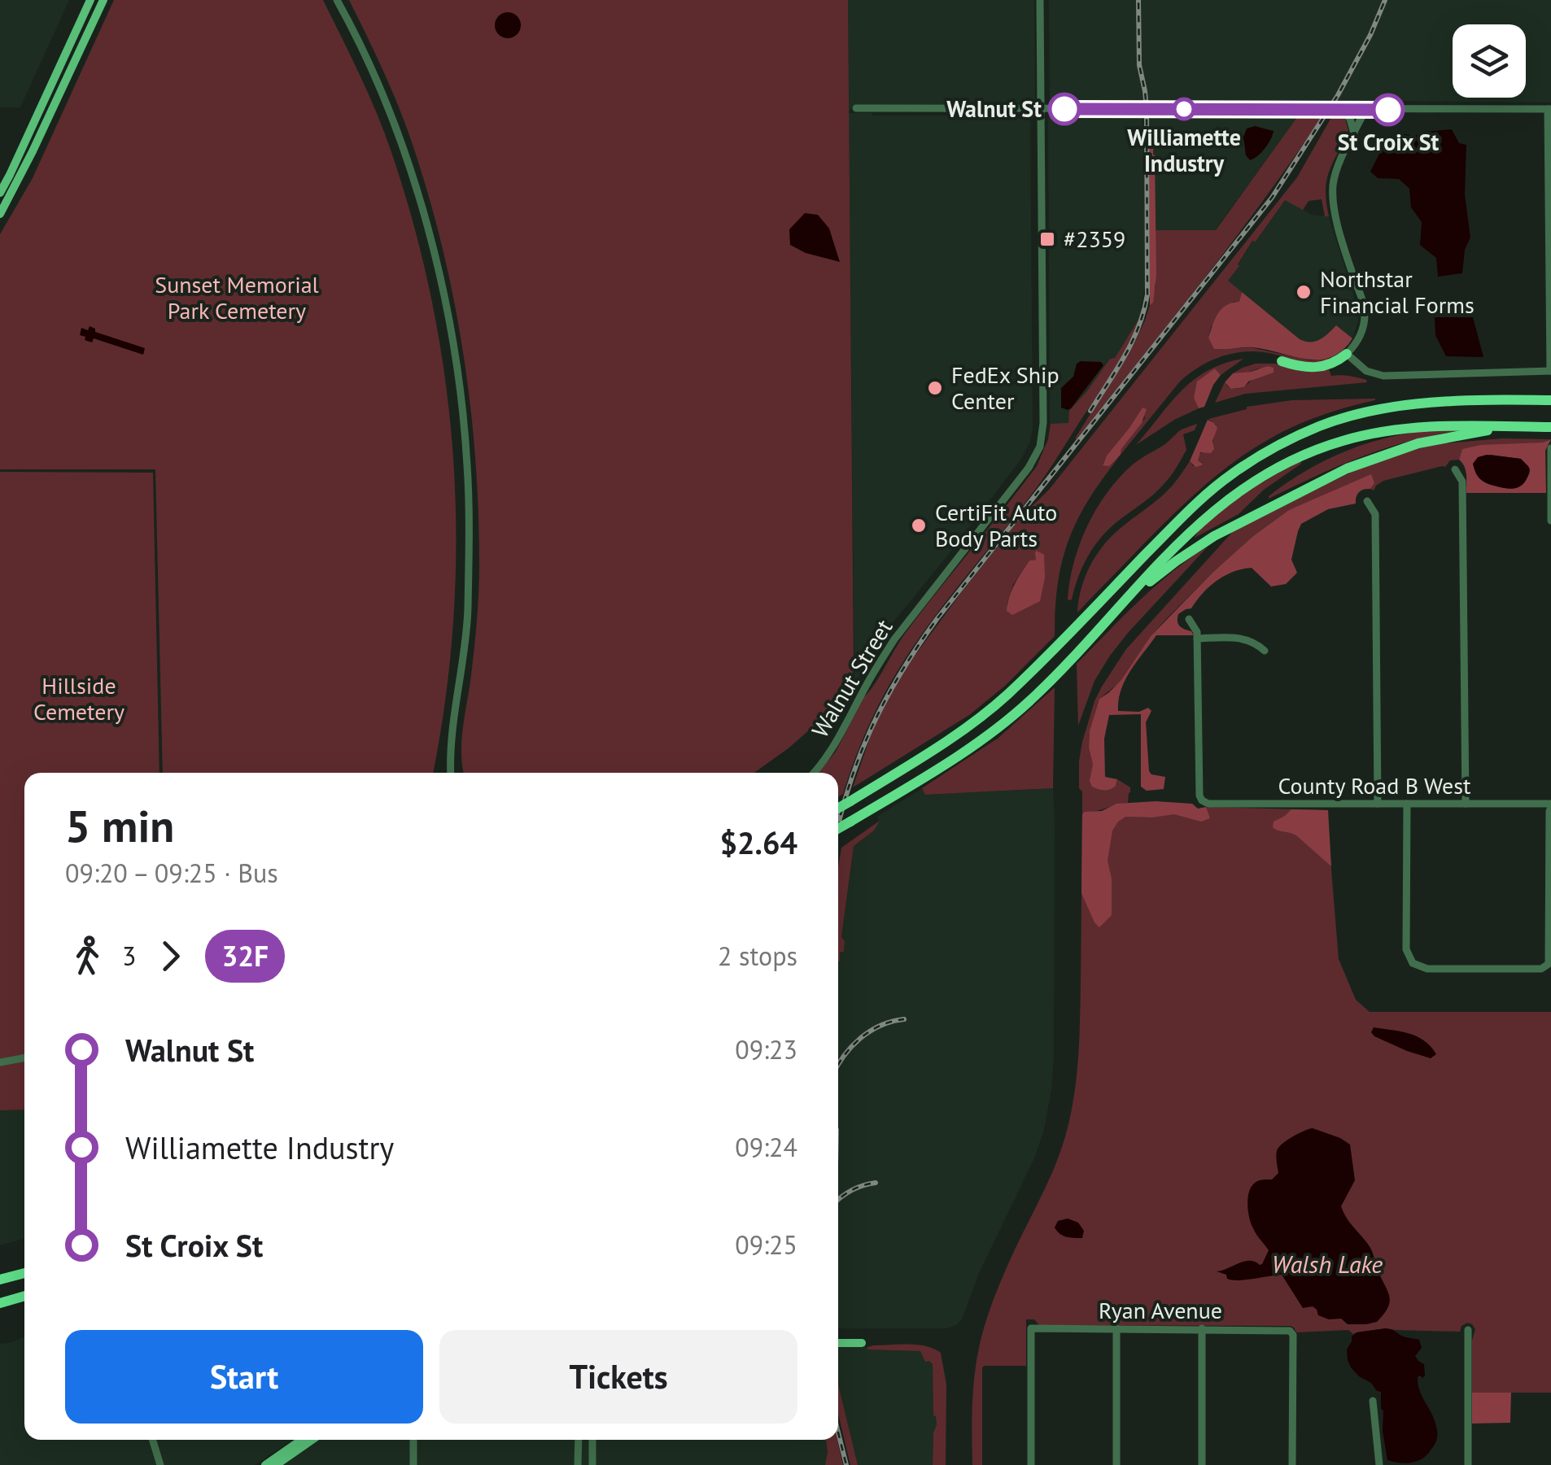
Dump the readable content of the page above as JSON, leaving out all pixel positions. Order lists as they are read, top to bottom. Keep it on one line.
{"streets":{"street":["Walnut Street","County Road B West","Ryan Avenue"]},"water":["Walsh Lake"],"parks":["Sunset Memorial Park Cemetery","Hillside Cemetery"],"places":{"other":["Walnut St","Williamette Industry","St Croix St","Northstar Financial Forms","FedEx Ship Center","CertiFit Auto Body Parts"],"transit":["#2359"]},"lines":["bus line 32F"],"page":{"heading":["5 min","09:20 – 09:25 · Bus","$2.64"],"legs":["3","32F","2 stops"],"list":[{"name":"Walnut St","value":"09:23"},{"name":"Williamette Industry","value":"09:24"},{"name":"St Croix St","value":"09:25"}],"buttons":["Start","Tickets"]}}
